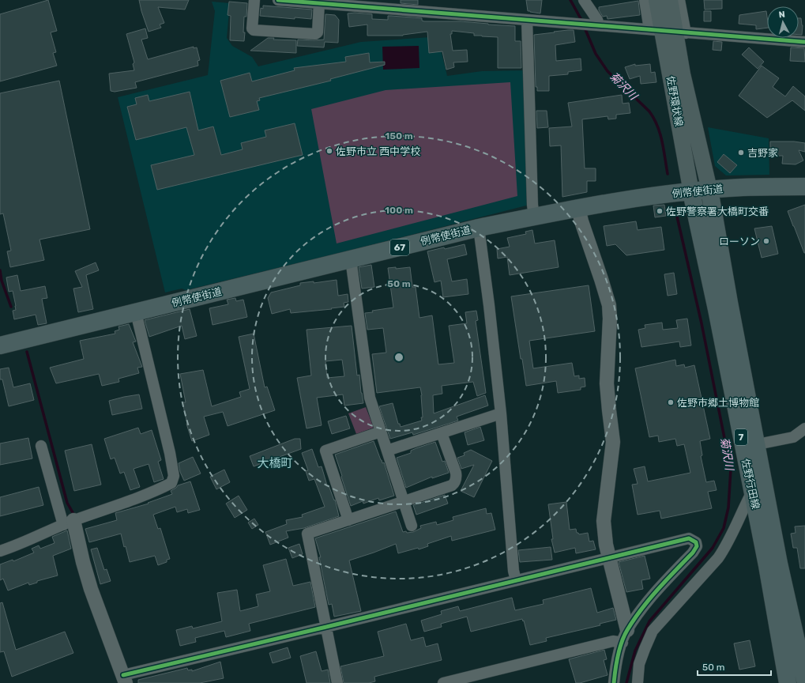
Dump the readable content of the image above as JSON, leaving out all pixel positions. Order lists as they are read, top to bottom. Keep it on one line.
{"streets":{"main road":["佐野環状線","例幣使街道","67","7","佐野行田線"]},"crossings":[["佐野環状線","例幣使街道"],["佐野環状線","佐野行田線"],["例幣使街道","佐野行田線"]],"districts":["大橋町"],"water":["菊沢川"],"places":["佐野市立 西中学校","吉野家","佐野警察署大橋町交番","ローソン","佐野市郷土博物館"],"scale_bar":"50 m","north":"top","rings":["150 m","100 m","50 m"]}
